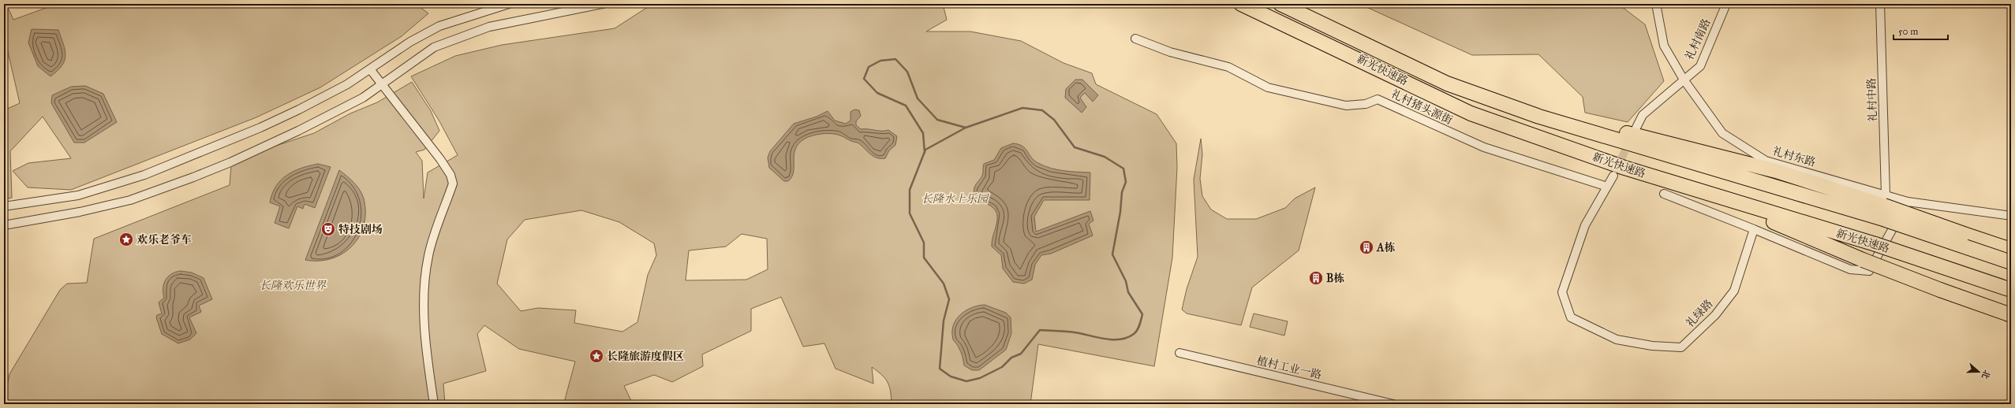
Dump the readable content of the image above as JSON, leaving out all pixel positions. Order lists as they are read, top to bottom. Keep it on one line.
{"streets":{"highway":["新光快速路"],"street":["礼村南路","礼村中路","礼村猪头源街","礼村东路","礼绿路","植村工业一路"]},"crossings":[["礼村南路","礼村东路"],["新光快速路","礼村中路"],["新光快速路","礼村东路"],["礼村中路","礼村东路"],["礼村猪头源街","礼绿路"]],"parks":["长隆水上乐园","长隆欢乐世界"],"places":{"theatre":["特技剧场"],"place":["欢乐老爷车","长隆旅游度假区"],"building":["A栋","B栋"]},"scale_bar":"50 m","north":"right"}
